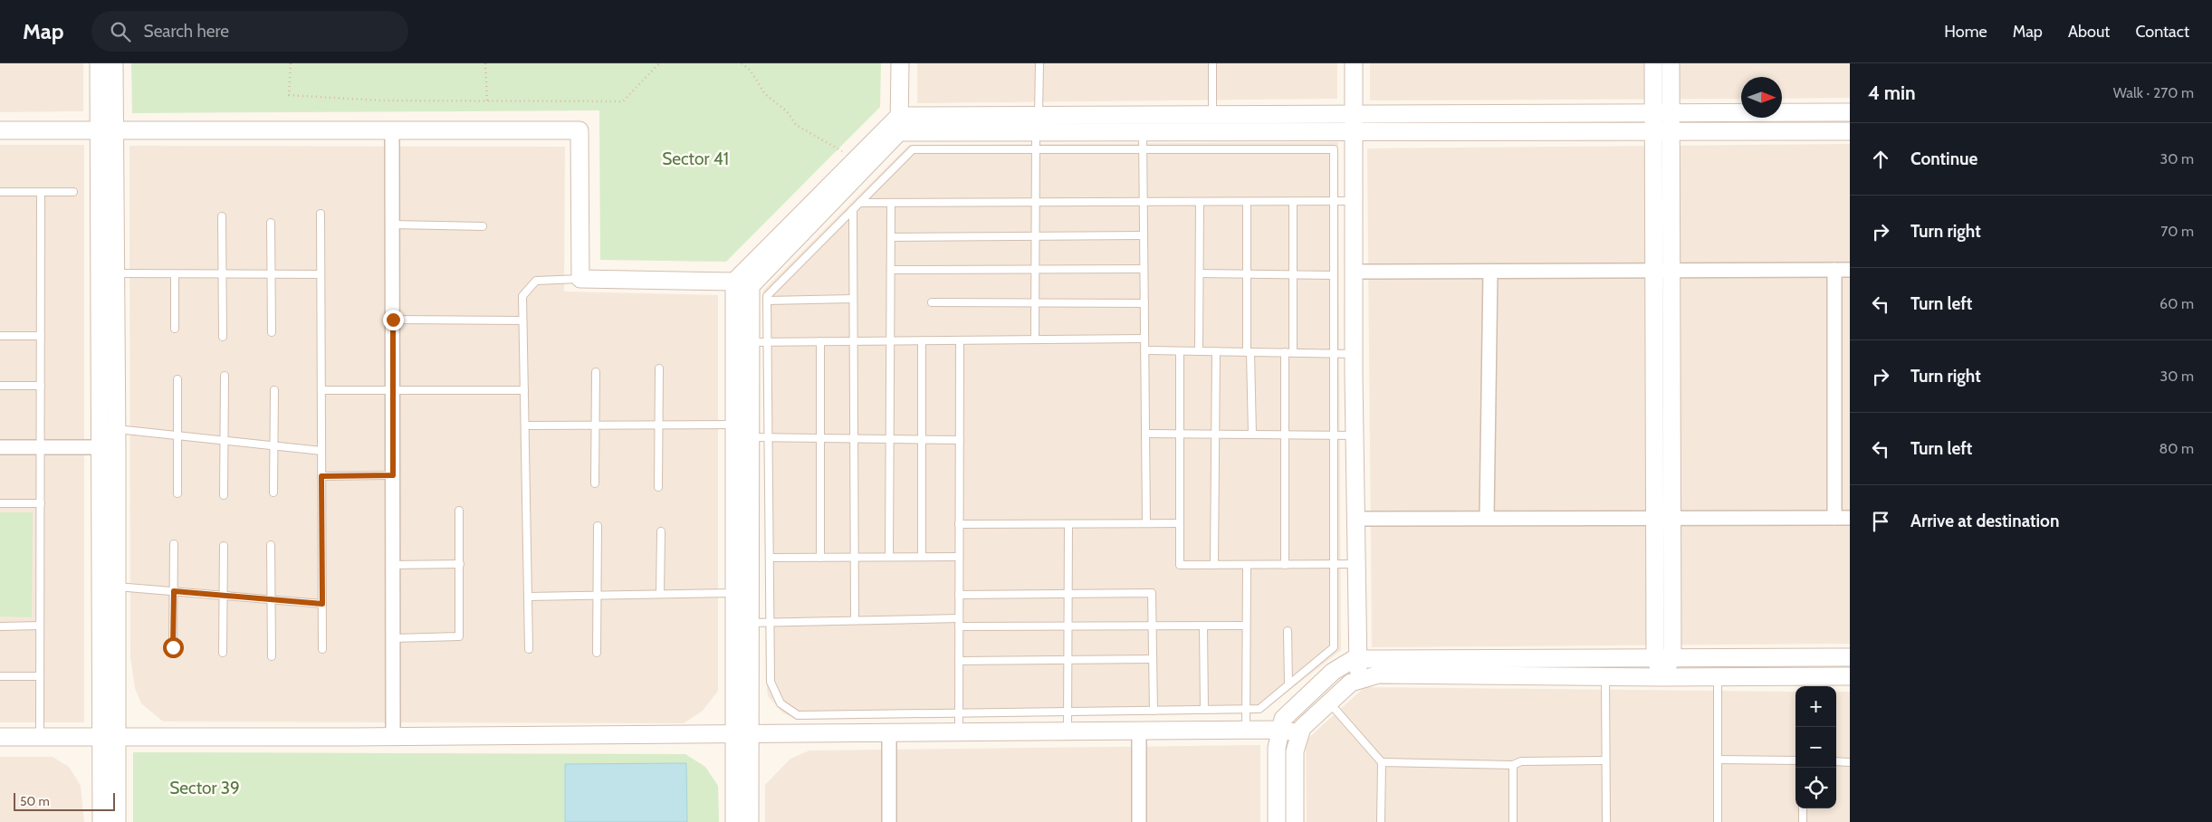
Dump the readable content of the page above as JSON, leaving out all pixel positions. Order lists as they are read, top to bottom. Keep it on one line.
{"parks":["Sector 41","Sector 39"],"scale_bar":"50 m","north":"right","page":{"header":"Map","search":"Search here","nav":["Home","Map","About","Contact"],"heading":["4 min","Walk · 270 m"],"list":[["Continue","30 m"],["Turn right","70 m"],["Turn left","60 m"],["Turn right","30 m"],["Turn left","80 m"],"Arrive at destination"],"map_buttons":["+","−"],"scale":"50 m"}}
